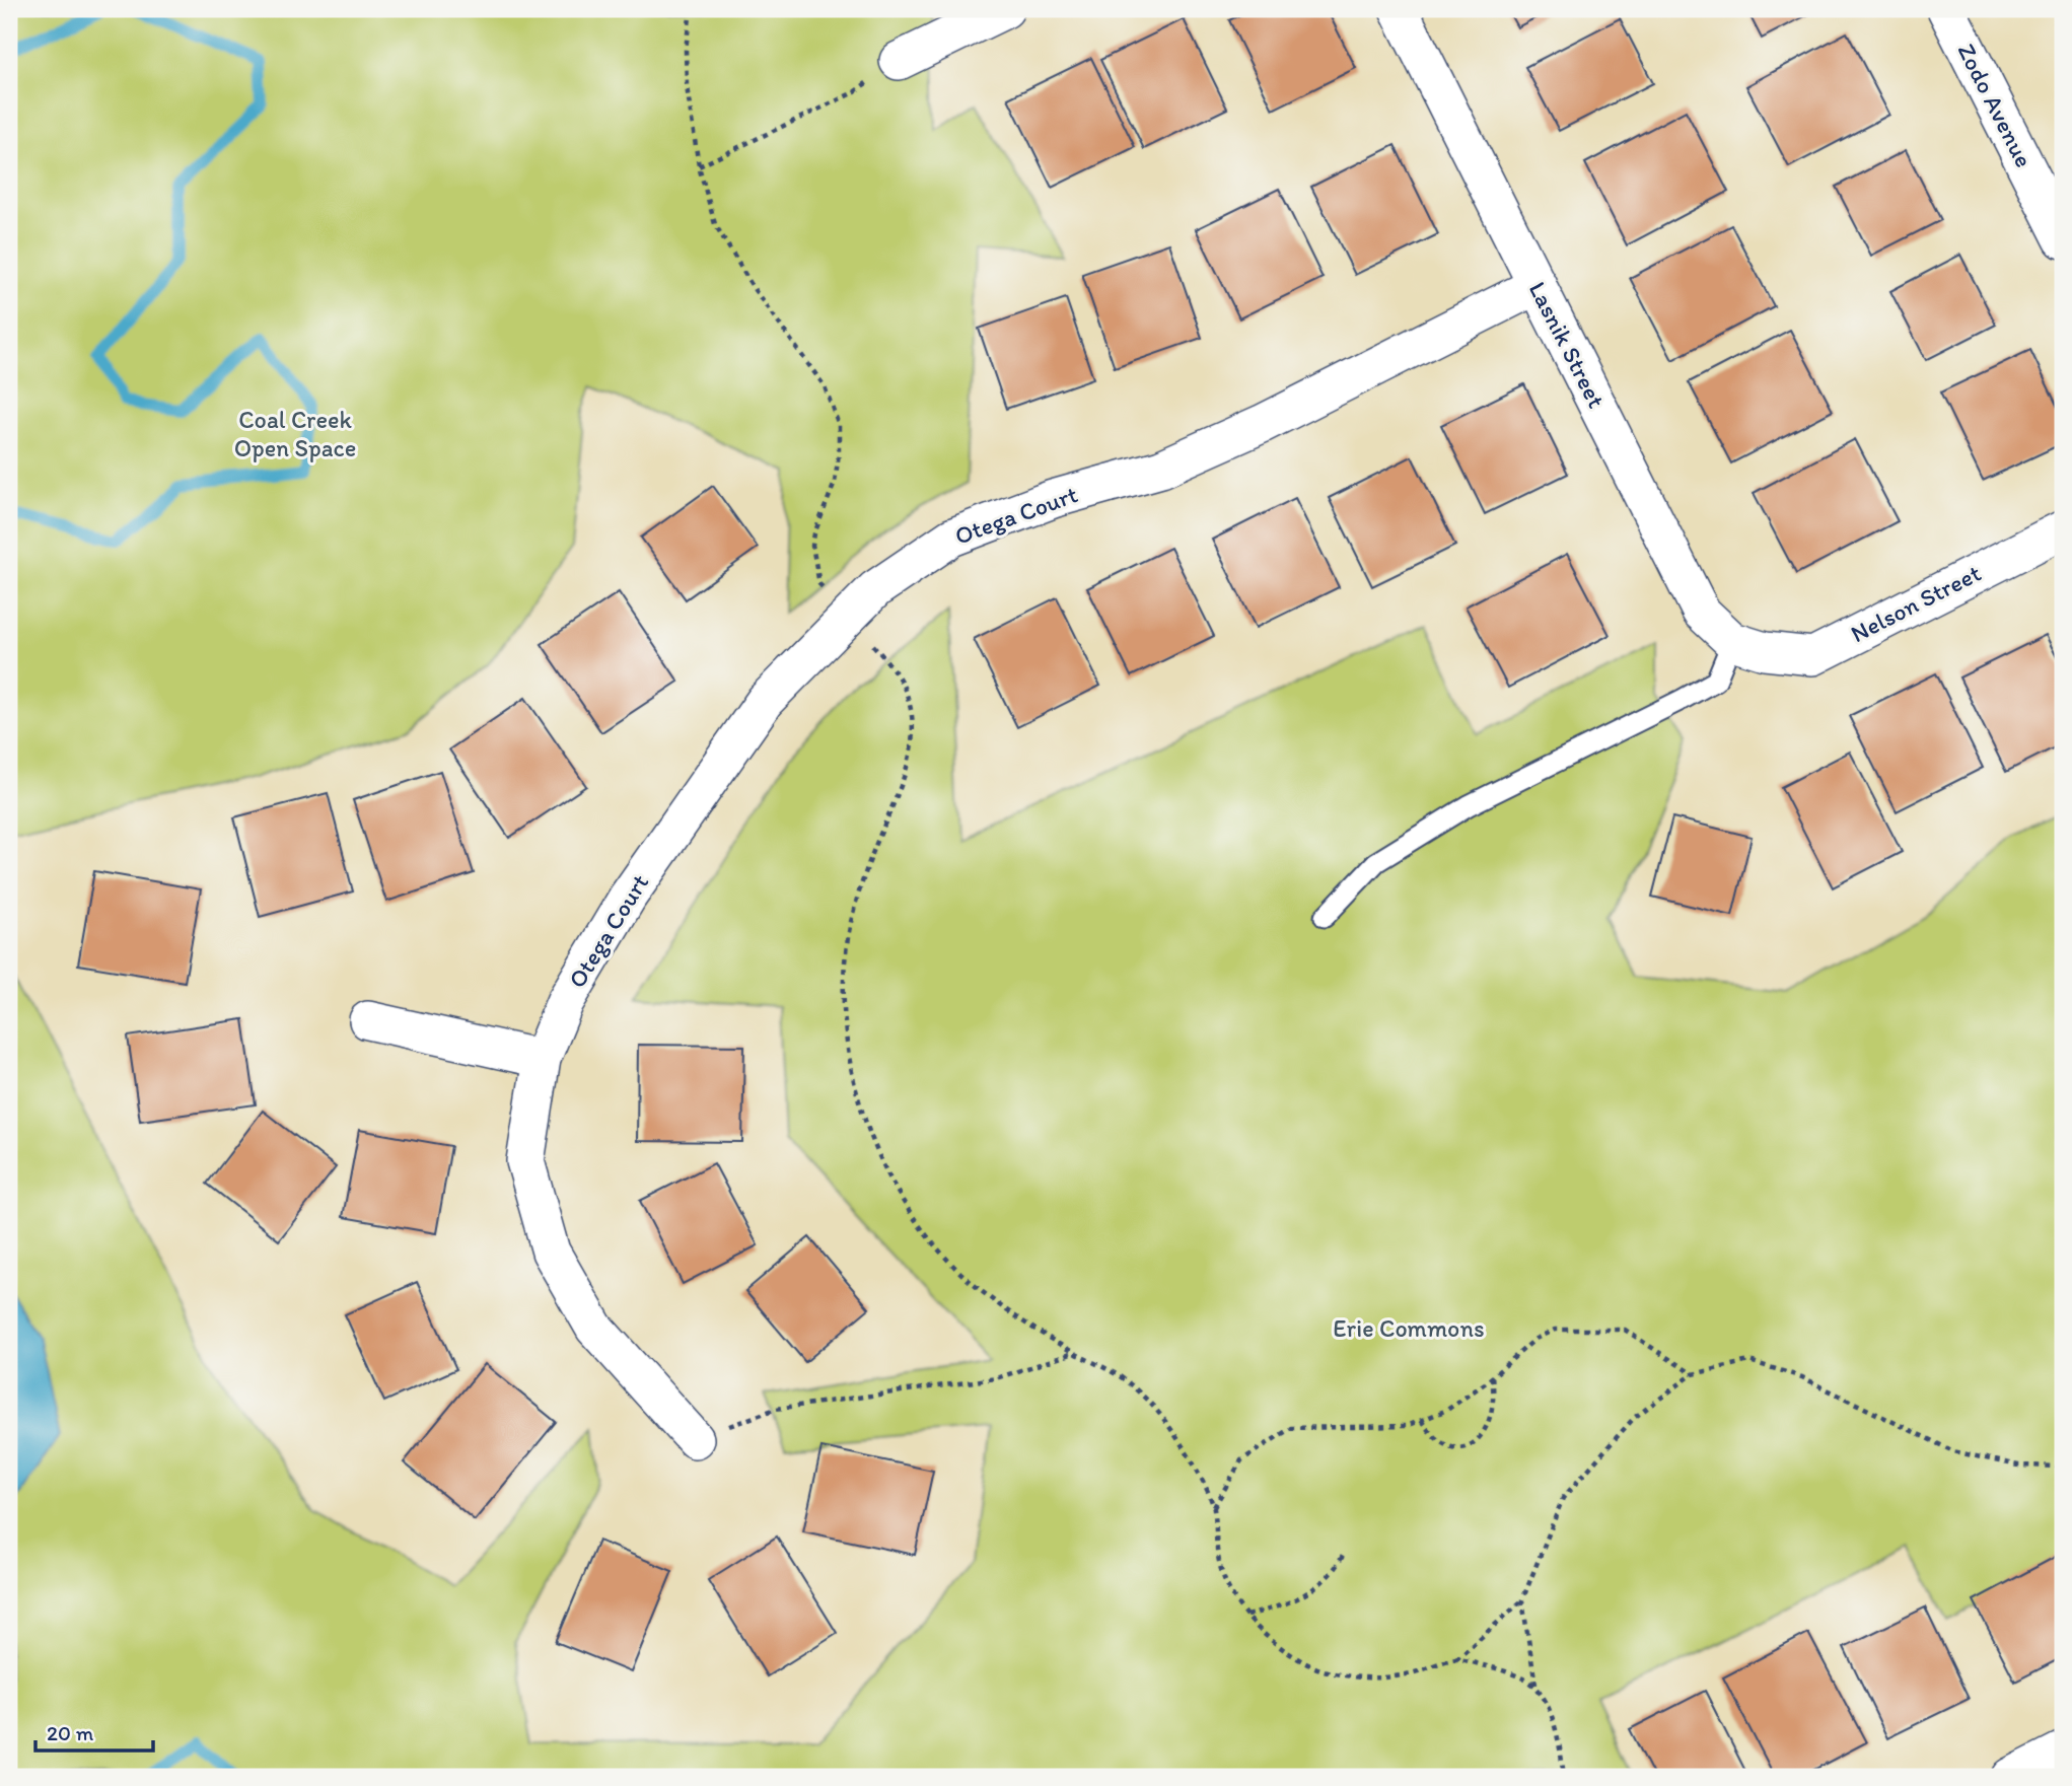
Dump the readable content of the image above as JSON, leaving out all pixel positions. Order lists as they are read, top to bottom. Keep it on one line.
{"streets":{"street":["Zodo Avenue","Lasnik Street","Otega Court","Nelson Street"]},"crossings":[["Lasnik Street","Otega Court"],["Lasnik Street","Nelson Street"]],"parks":["Coal Creek Open Space","Erie Commons"],"scale_bar":"20 m"}
